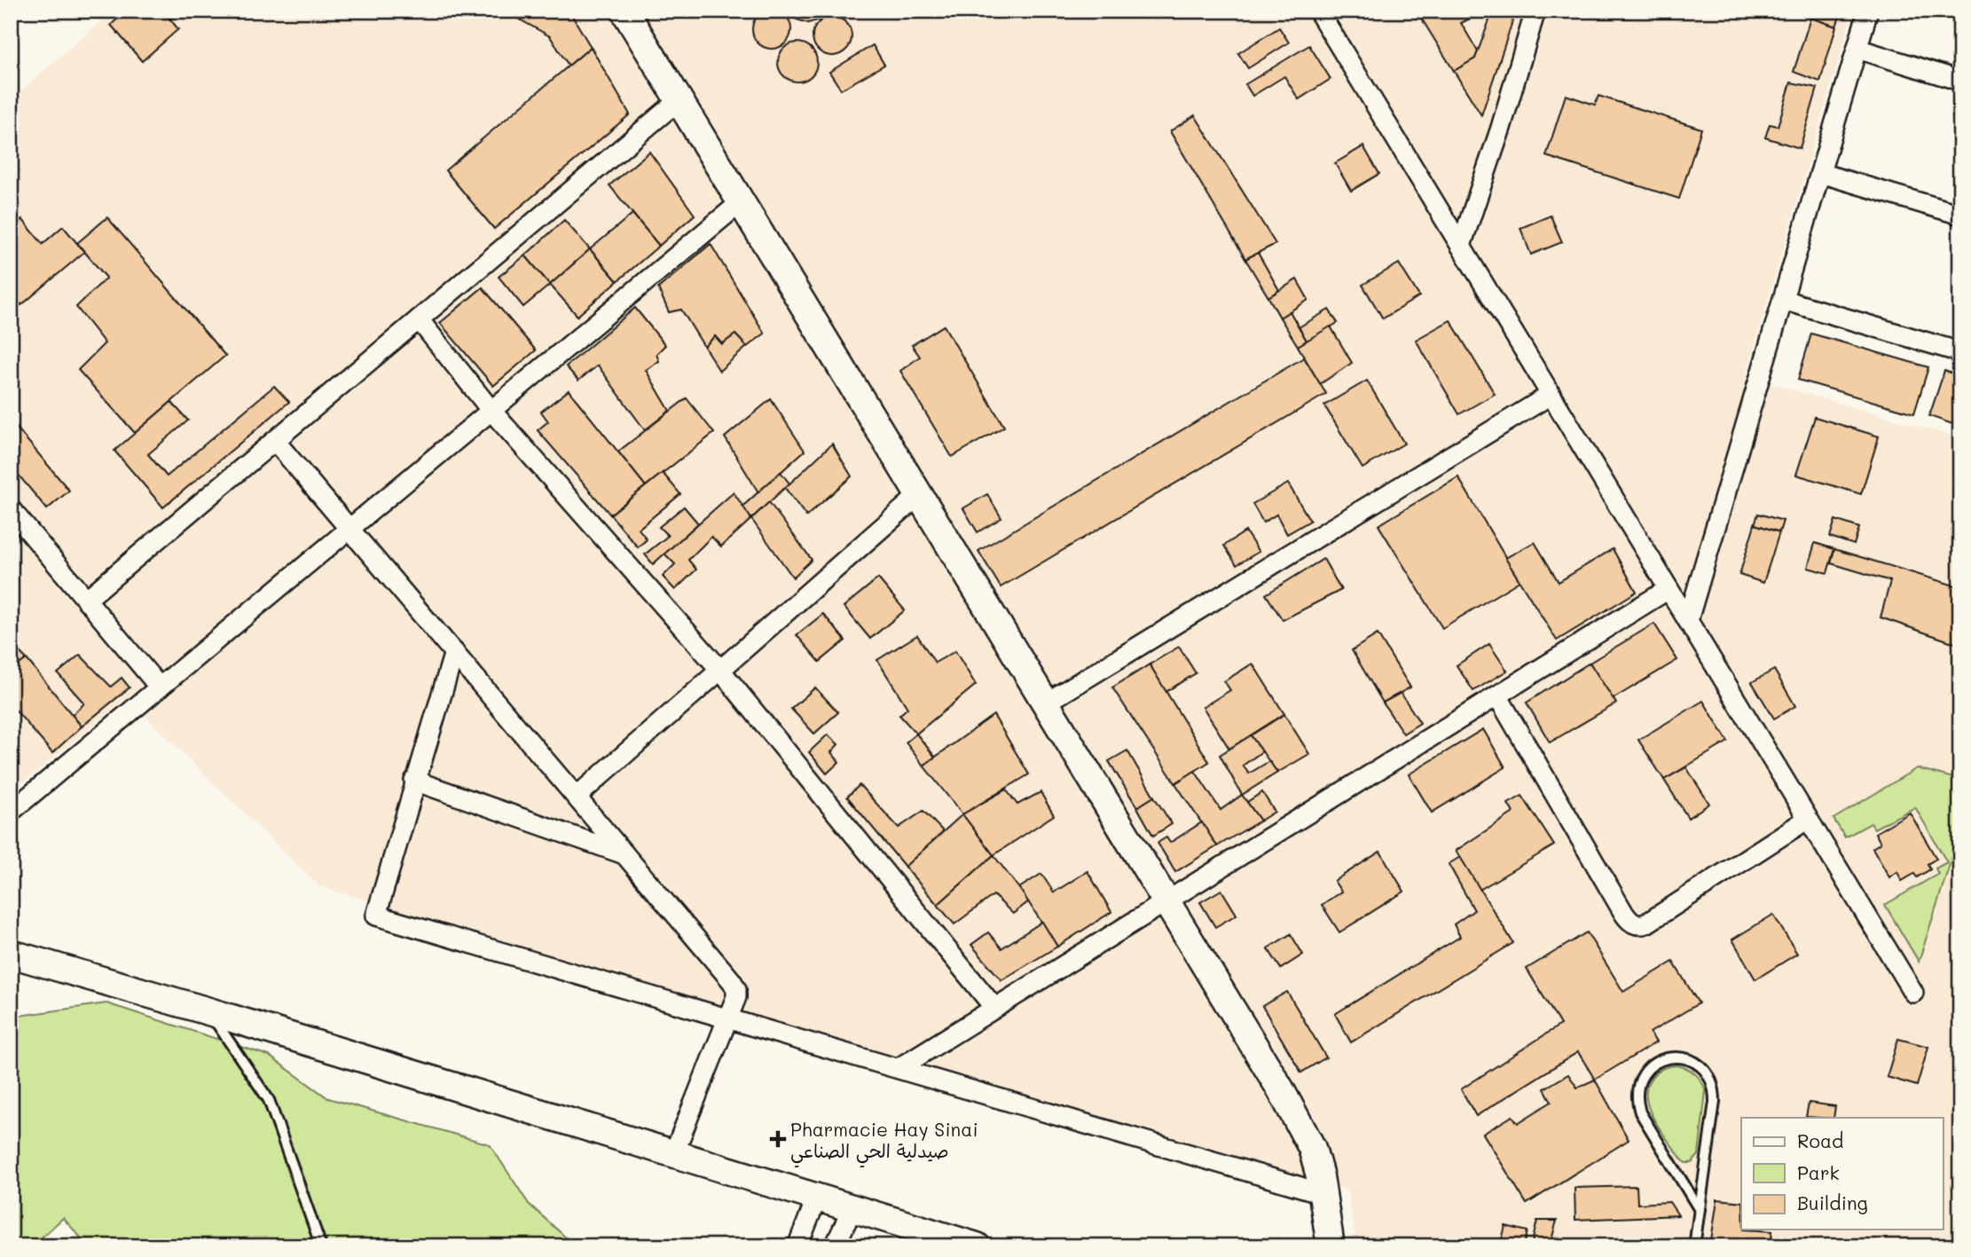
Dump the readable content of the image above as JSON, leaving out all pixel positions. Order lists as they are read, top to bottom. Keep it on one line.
{"places":{"health":["Pharmacie Hay Sinai صيدلية الحي الصناعي"]},"legend":["Road","Park","Building"]}
